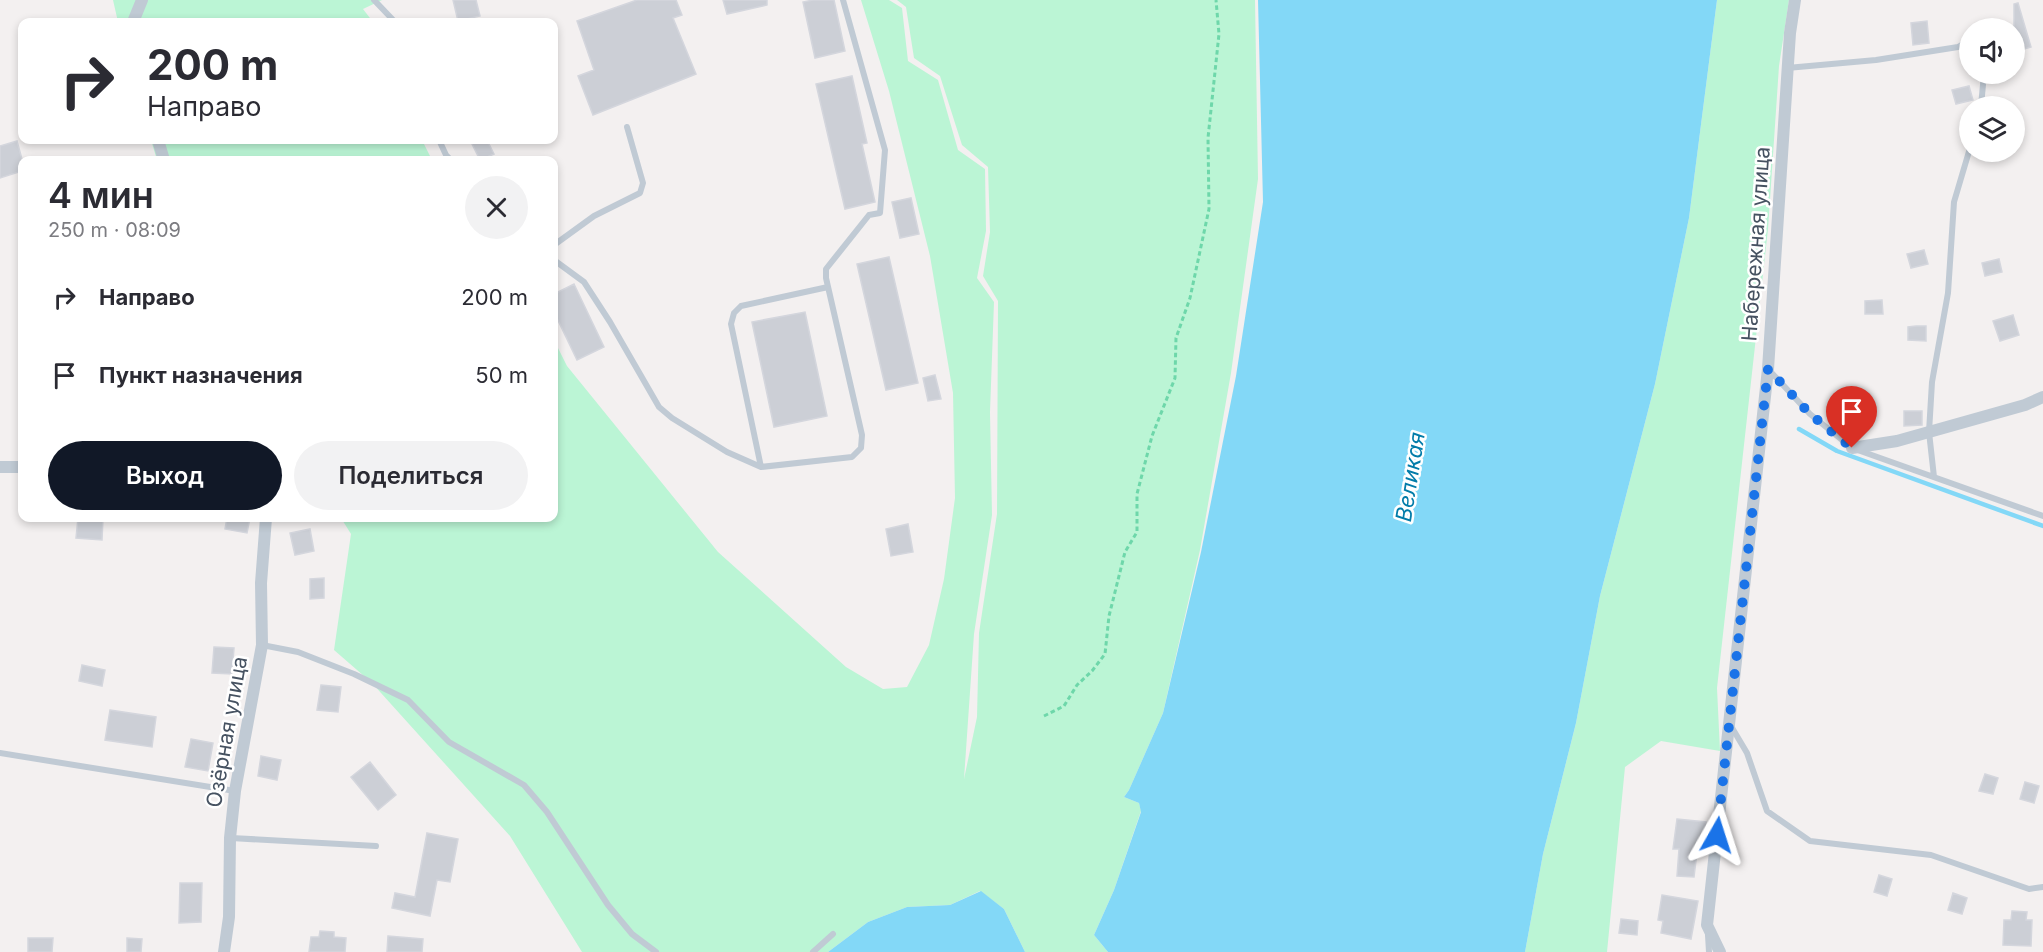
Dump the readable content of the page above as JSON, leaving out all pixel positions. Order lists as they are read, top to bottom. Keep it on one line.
{"streets":{"street":["Набережная улица","Озёрная улица"]},"water":["Великая"],"page":{"turn":["200 m","Направо"],"heading":["4 мин","250 m · 08:09"],"list":[{"name":"Направо","value":"200 m"},{"name":"Пункт назначения","value":"50 m"}],"buttons":["Выход","Поделиться"]}}
